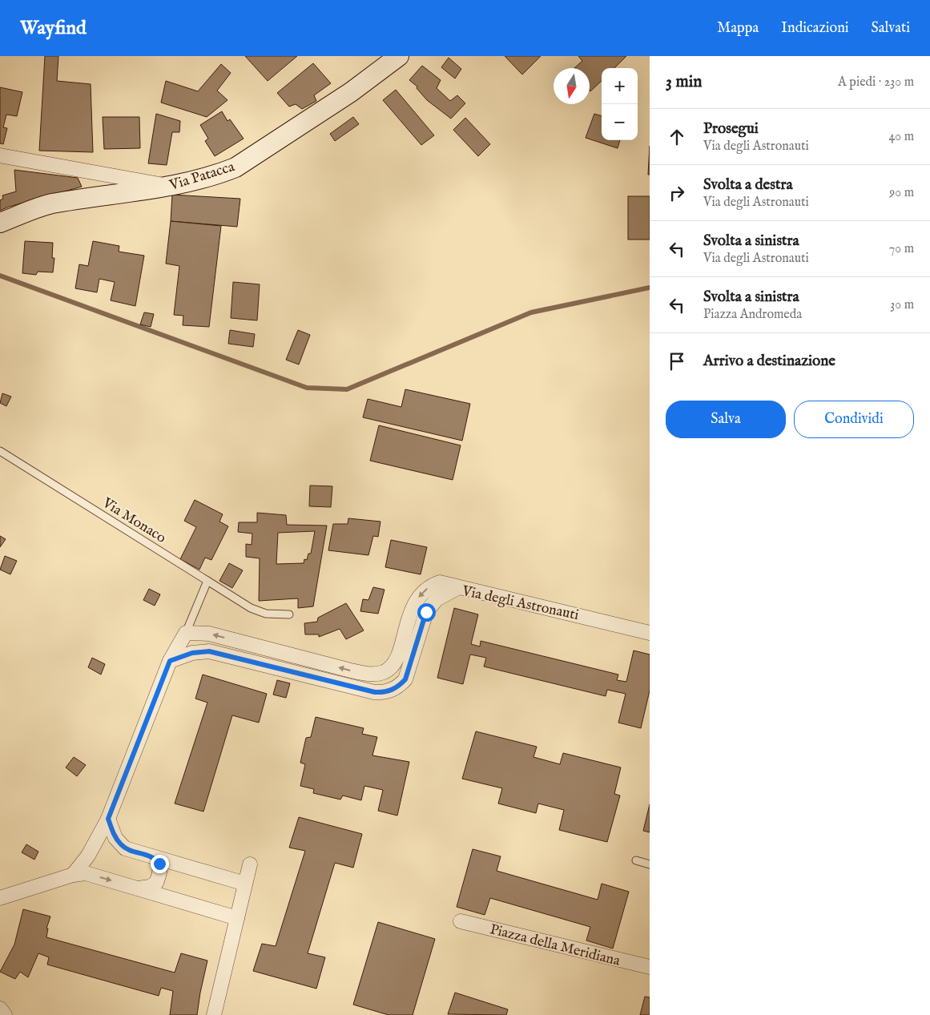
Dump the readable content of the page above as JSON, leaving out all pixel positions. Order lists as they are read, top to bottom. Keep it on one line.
{"streets":{"main road":["Via Patacca"],"street":["Via degli Astronauti","Piazza della Meridiana"],"lane":["Via Monaco"]},"north":"bottom","page":{"header":"Wayfind","nav":["Mappa","Indicazioni","Salvati"],"heading":["3 min","A piedi · 230 m"],"map_buttons":["+","−"],"list":[["Prosegui","Via degli Astronauti","40 m"],["Svolta a destra","Via degli Astronauti","90 m"],["Svolta a sinistra","Via degli Astronauti","70 m"],["Svolta a sinistra","Piazza Andromeda","30 m"],"Arrivo a destinazione"],"buttons":["Salva","Condividi"]}}
